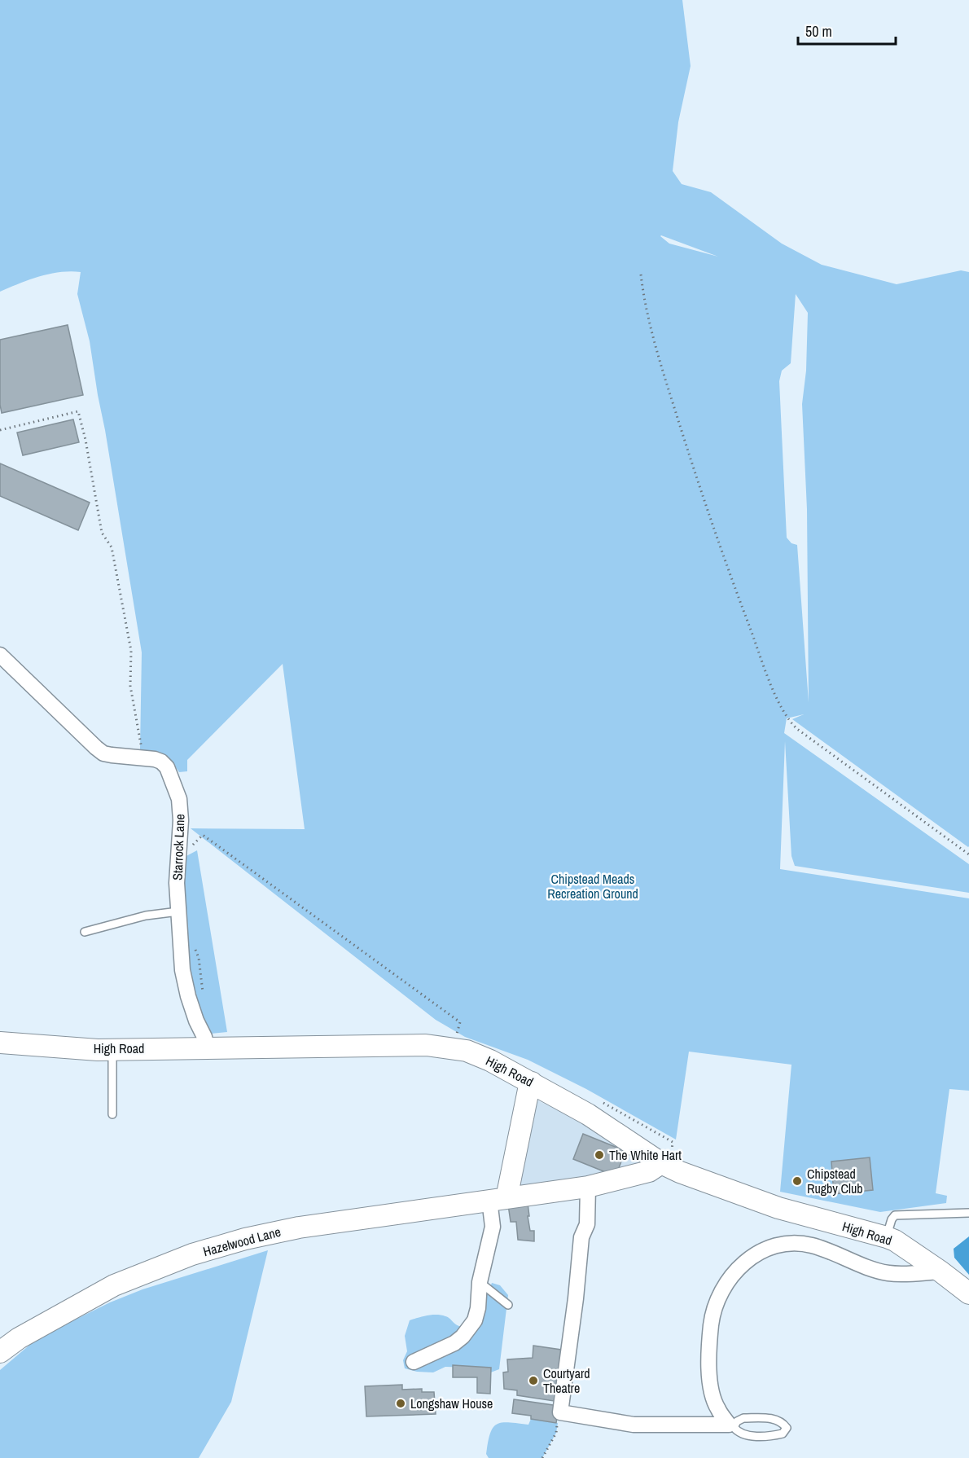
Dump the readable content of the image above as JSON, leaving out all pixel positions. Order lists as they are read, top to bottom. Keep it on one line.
{"streets":{"street":["Starrock Lane","High Road","Hazelwood Lane"]},"crossings":[["Starrock Lane","High Road"],["High Road","Hazelwood Lane"]],"parks":["Chipstead Meads Recreation Ground"],"places":["The White Hart","Chipstead Rugby Club","Courtyard Theatre","Longshaw House"],"scale_bar":"50 m"}
